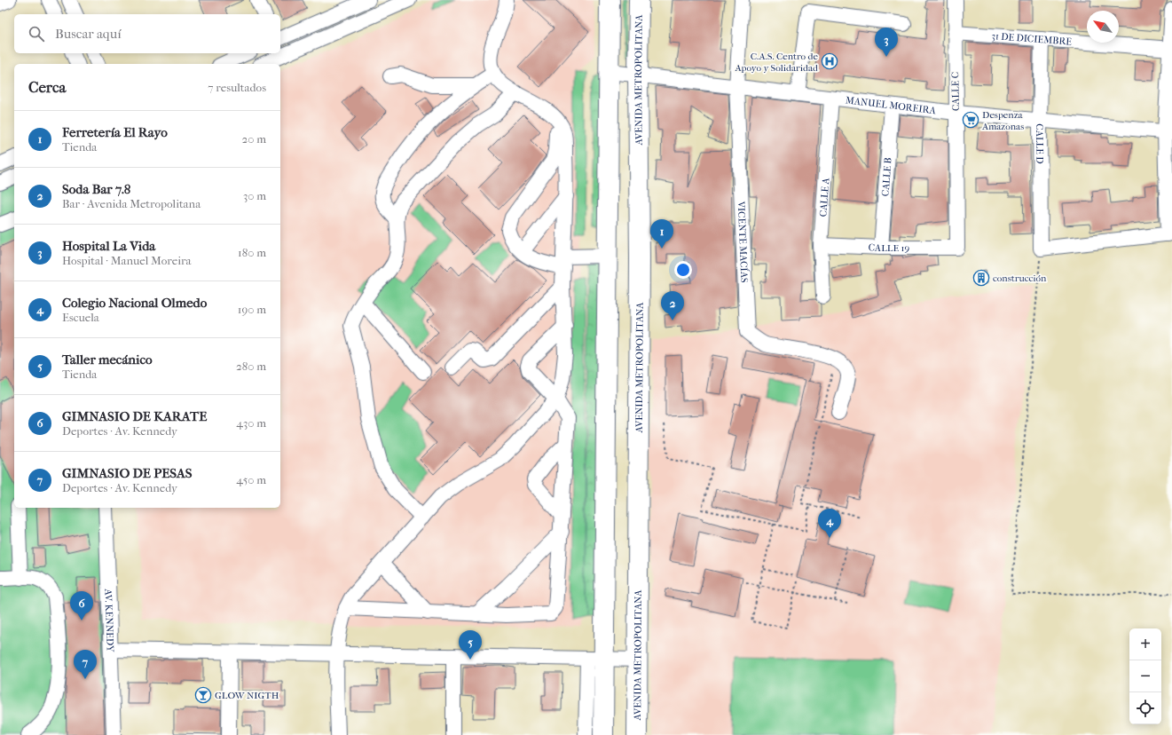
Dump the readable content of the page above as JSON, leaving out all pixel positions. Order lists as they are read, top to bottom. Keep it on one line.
{"streets":{"highway":["AVENIDA METROPOLITANA"],"street":["31 DE DICIEMBRE","CALLE C","MANUEL MOREIRA","CALLE D","CALLE B","CALLE A","VICENTE MACÍAS","CALLE 19","AV. KENNEDY"]},"crossings":[["31 DE DICIEMBRE","CALLE C"],["31 DE DICIEMBRE","CALLE D"],["AVENIDA METROPOLITANA","MANUEL MOREIRA"],["CALLE C","MANUEL MOREIRA"],["CALLE C","CALLE 19"],["MANUEL MOREIRA","CALLE D"],["MANUEL MOREIRA","CALLE B"],["MANUEL MOREIRA","CALLE A"],["MANUEL MOREIRA","VICENTE MACÍAS"],["CALLE B","CALLE 19"],["CALLE A","CALLE 19"]],"places":{"hospital":["C.A.S. Centro de Apoyo y Solidaridad"],"supermarket":["Despenza Amazonas"],"building":["construcción"],"bar":["GLOW NIGTH"]},"north":"top left","page":{"search":"Buscar aquí","pins":["3","1","2","4","6","5","7"],"heading":["Cerca","7 resultados"],"list":[{"mark":"1","name":"Ferretería El Rayo","note":"Tienda","value":"20 m"},{"mark":"2","name":"Soda Bar 7.8","note":"Bar · Avenida Metropolitana","value":"30 m"},{"mark":"3","name":"Hospital La Vida","note":"Hospital · Manuel Moreira","value":"180 m"},{"mark":"4","name":"Colegio Nacional Olmedo","note":"Escuela","value":"190 m"},{"mark":"5","name":"Taller mecánico","note":"Tienda","value":"280 m"},{"mark":"6","name":"GIMNASIO DE KARATE","note":"Deportes · Av. Kennedy","value":"430 m"},{"mark":"7","name":"GIMNASIO DE PESAS","note":"Deportes · Av. Kennedy","value":"450 m"}],"map_buttons":["+","−"]}}
